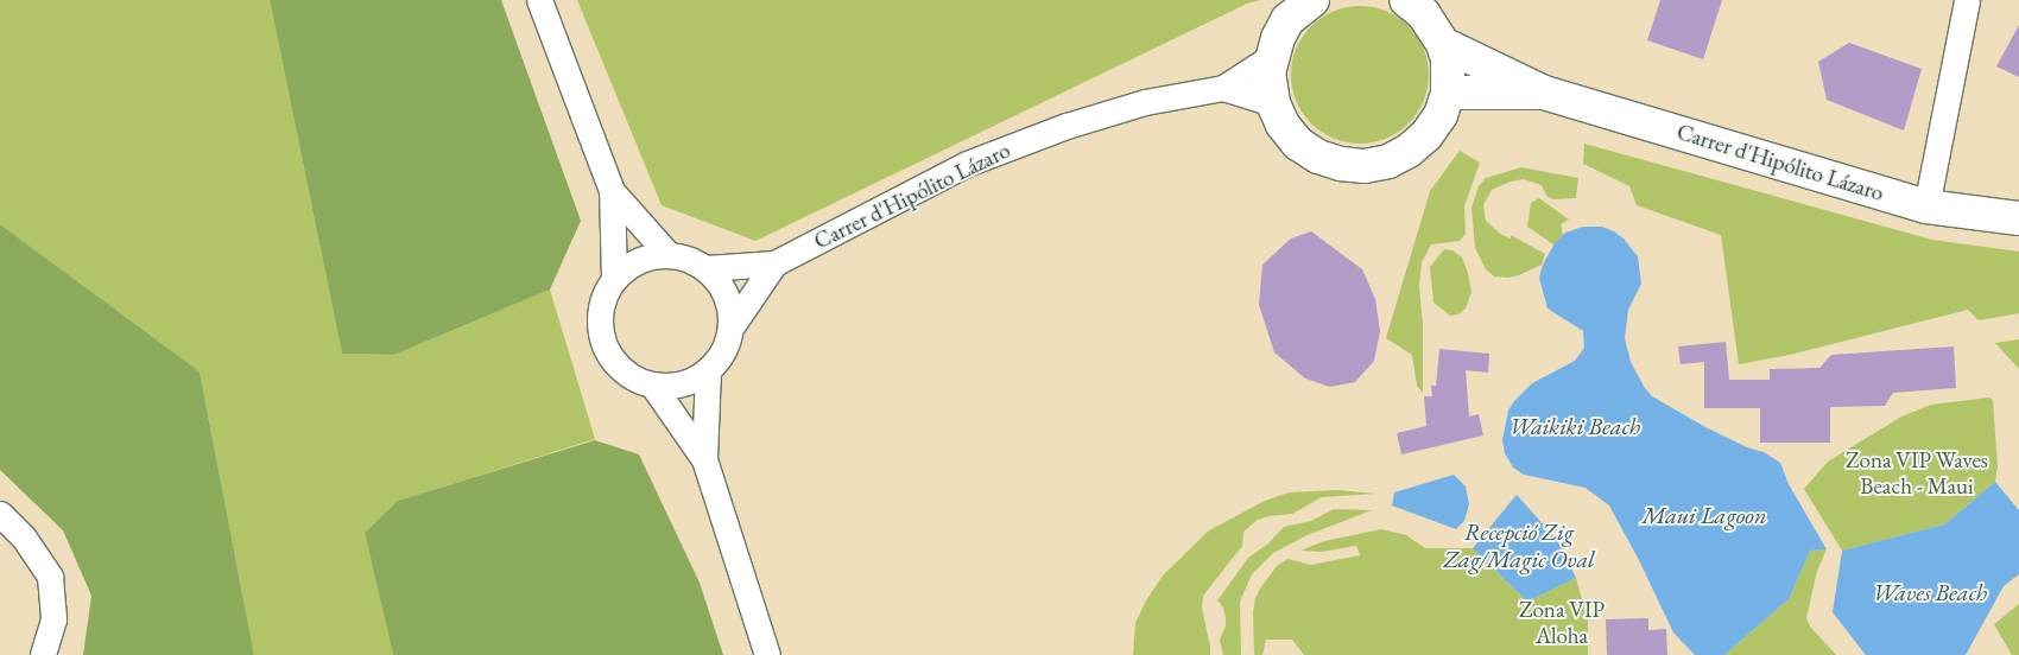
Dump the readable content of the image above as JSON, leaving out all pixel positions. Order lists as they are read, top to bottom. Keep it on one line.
{"streets":{"street":["Carrer d'Hipólito Lázaro"]},"water":["Waikiki Beach","Maui Lagoon","Recepció Zig Zag/Magic Oval","Waves Beach"],"parks":["Zona VIP Waves Beach - Maui","Zona VIP Aloha"]}
